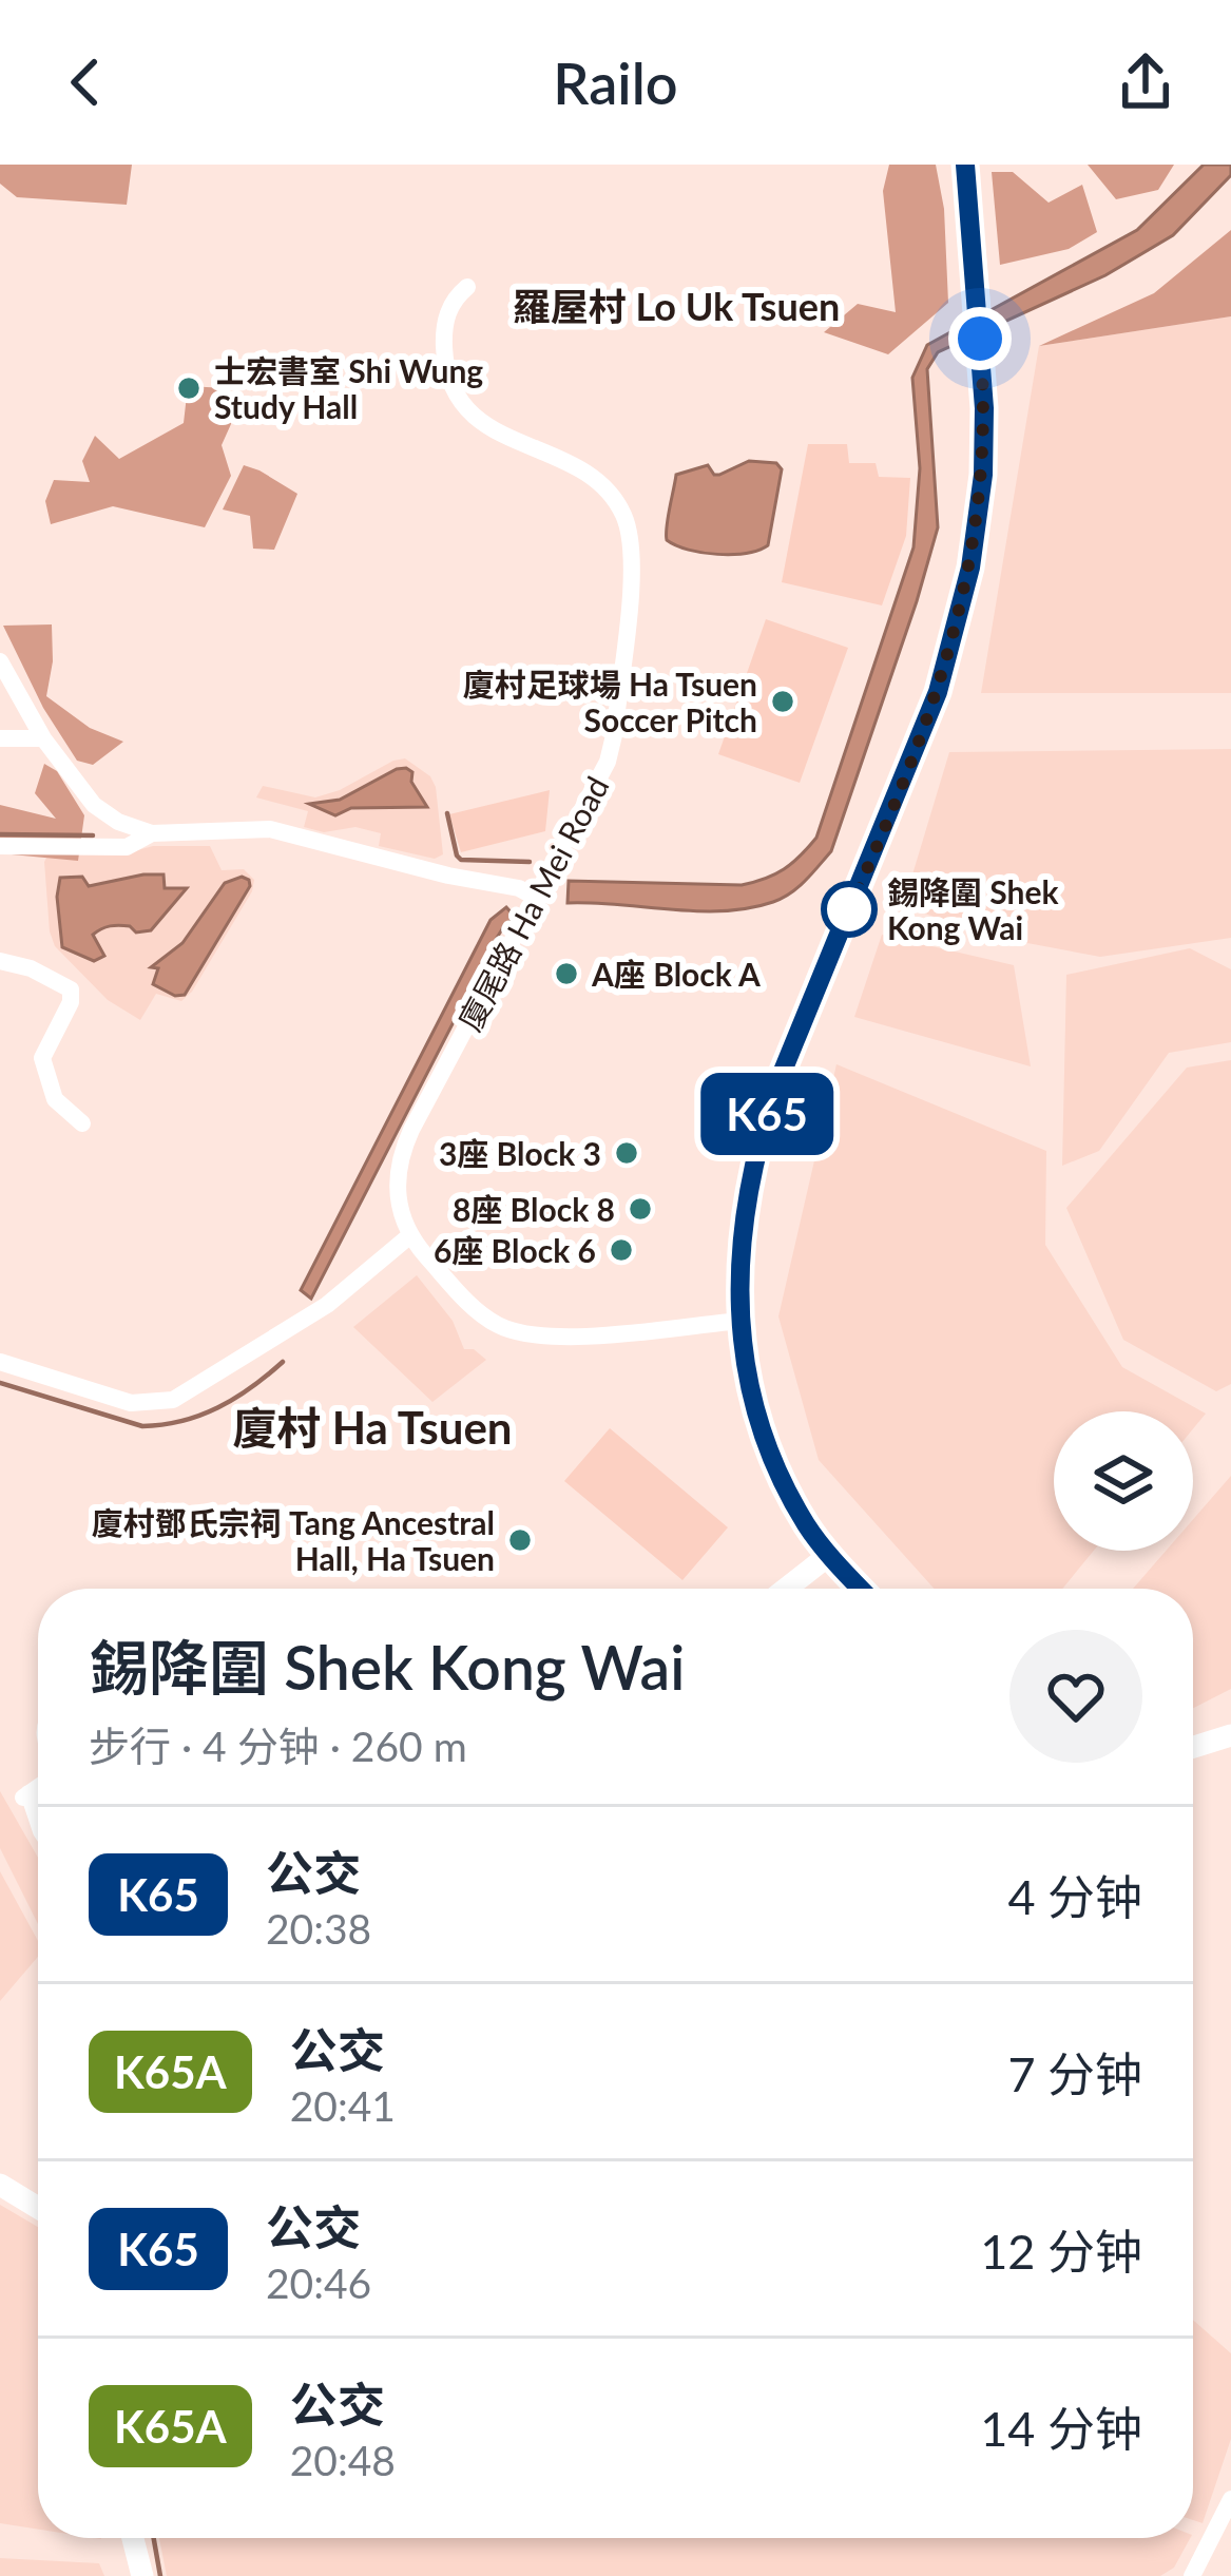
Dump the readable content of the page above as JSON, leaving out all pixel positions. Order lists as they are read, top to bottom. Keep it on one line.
{"streets":{"street":["廈尾路 Ha Mei Road"]},"districts":["羅屋村 Lo Uk Tsuen","廈村 Ha Tsuen"],"places":["士宏書室 Shi Wung Study Hall","廈村足球場 Ha Tsuen Soccer Pitch","錫降圍 Shek Kong Wai","A座 Block A","3座 Block 3","8座 Block 8","6座 Block 6","廈村鄧氏宗祠 Tang Ancestral Hall, Ha Tsuen"],"lines":["bus line K65"],"page":{"header":"Railo","on_map":"K65","heading":["錫降圍 Shek Kong Wai","步行 · 4 分钟 · 260 m"],"list":[{"mark":"K65","name":"公交","note":"20:38","value":"4 分钟"},{"mark":"K65A","name":"公交","note":"20:41","value":"7 分钟"},{"mark":"K65","name":"公交","note":"20:46","value":"12 分钟"},{"mark":"K65A","name":"公交","note":"20:48","value":"14 分钟"}]}}
